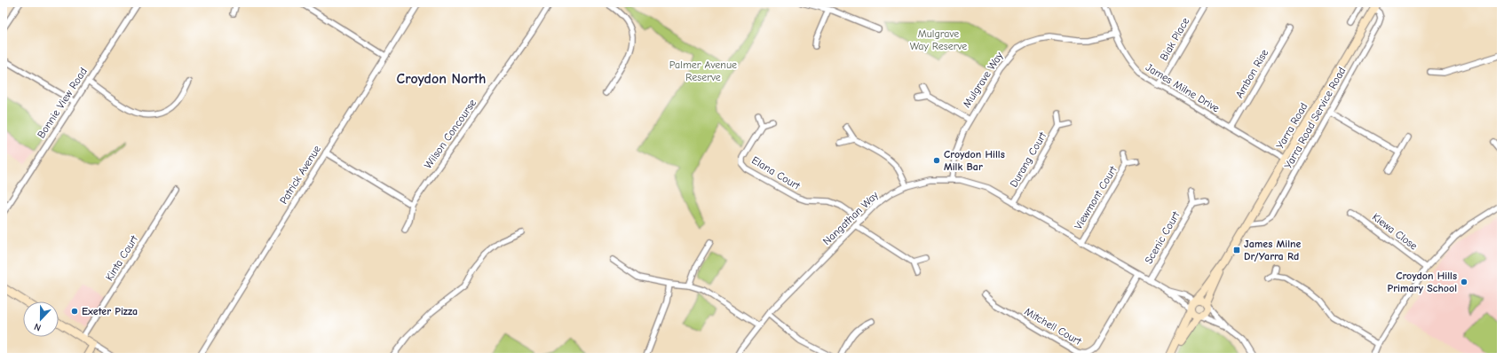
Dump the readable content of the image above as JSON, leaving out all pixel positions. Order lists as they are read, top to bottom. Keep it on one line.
{"streets":{"main road":["Yarra Road"],"street":["Biak Place","Ambon Rise","Mulgrave Way","James Milne Drive","Bonnie View Road","Yarra Road Service Road","Wilson Concourse","Durang Court","Elana Court","Patrick Avenue","Viewmont Court","Nangathan Way","Kiewa Close","Scenic Court","Kinta Court","Mitchell Court"]},"crossings":[["Biak Place","James Milne Drive"],["Ambon Rise","James Milne Drive"],["Mulgrave Way","James Milne Drive"],["Mulgrave Way","Nangathan Way"],["James Milne Drive","Yarra Road"],["Yarra Road Service Road","Yarra Road"],["Yarra Road","Nangathan Way"],["Durang Court","Nangathan Way"],["Elana Court","Nangathan Way"],["Viewmont Court","Nangathan Way"],["Nangathan Way","Scenic Court"],["Nangathan Way","Mitchell Court"]],"districts":["Croydon North"],"parks":["Mulgrave Way Reserve","Palmer Avenue Reserve"],"places":{"other":["Croydon Hills Milk Bar","Croydon Hills Primary School","Exeter Pizza"],"transit":["James Milne Dr/Yarra Rd"]},"north":"bottom"}
